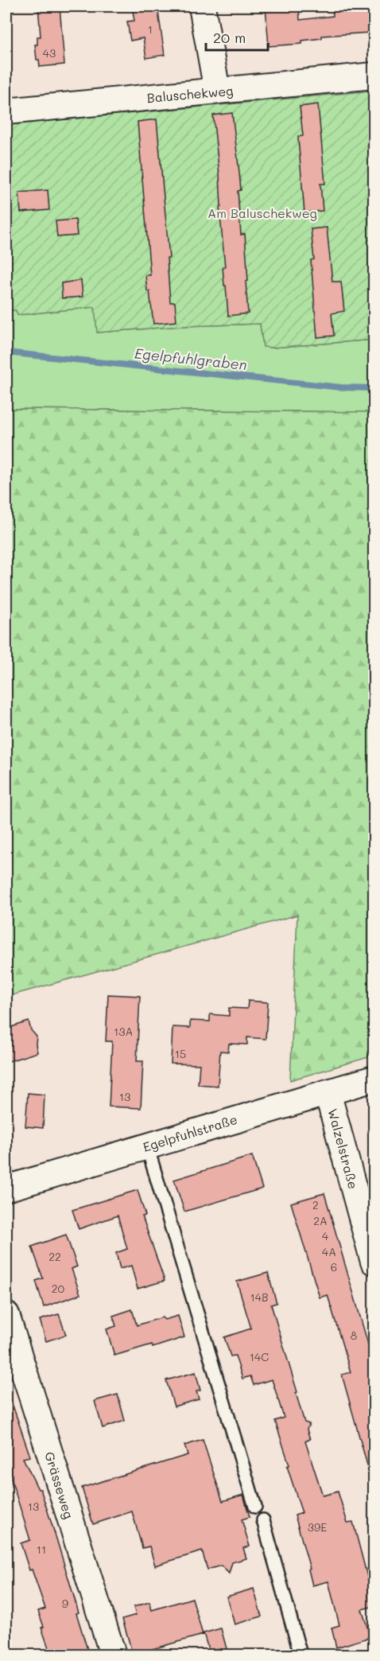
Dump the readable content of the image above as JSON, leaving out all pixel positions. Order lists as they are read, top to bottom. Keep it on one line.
{"streets":{"street":["Baluschekweg","Egelpfuhlstraße","Walzelstraße","Grässeweg"]},"crossings":[["Egelpfuhlstraße","Walzelstraße"]],"water":["Egelpfuhlgraben"],"parks":["Am Baluschekweg"],"house_numbers":["1","43","13A","15","13","2","2A","4","4A","22","6","20","14B","8","14C","13","39E","11","9"],"scale_bar":"20 m"}
